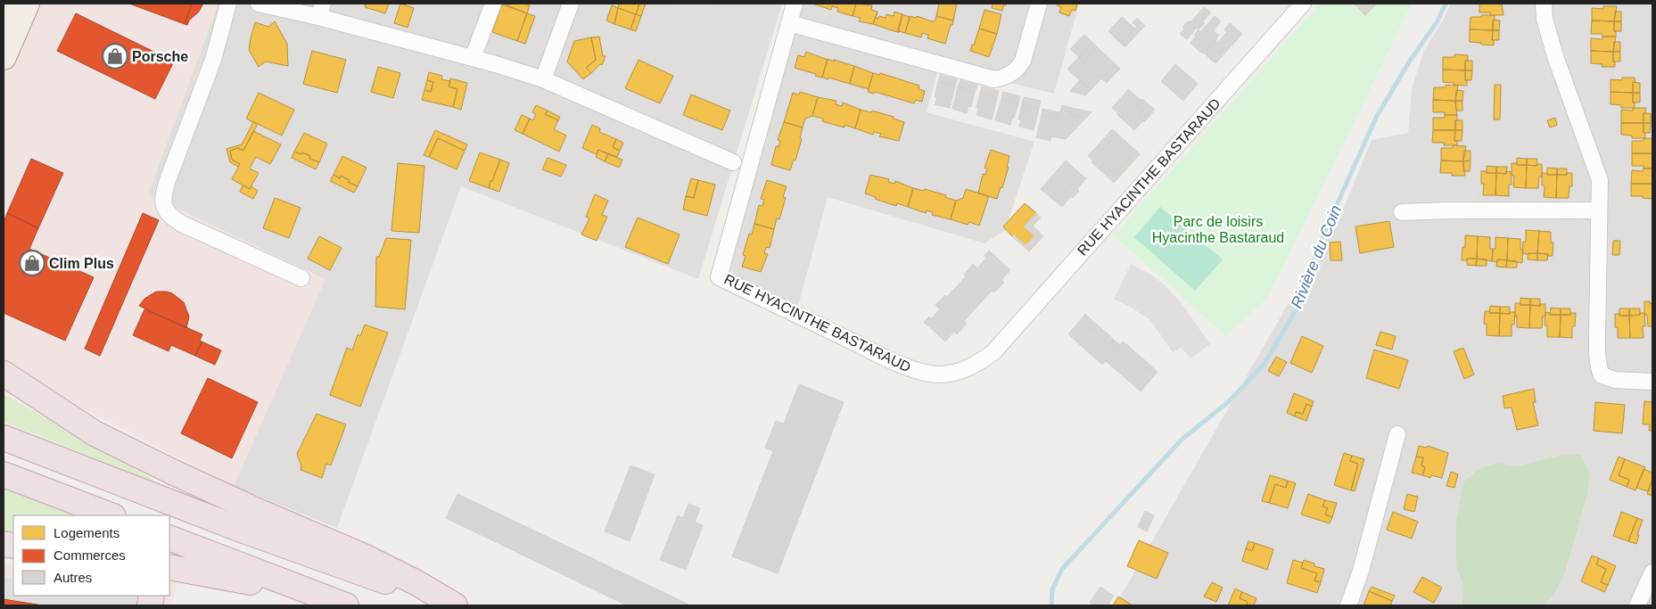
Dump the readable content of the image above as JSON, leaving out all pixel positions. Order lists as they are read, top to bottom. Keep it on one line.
{"streets":{"street":["RUE HYACINTHE BASTARAUD"]},"water":["Rivière du Coin"],"parks":["Parc de loisirs Hyacinthe Bastaraud"],"places":{"shop":["Porsche","Clim Plus"]},"legend":["Logements","Commerces","Autres"]}
